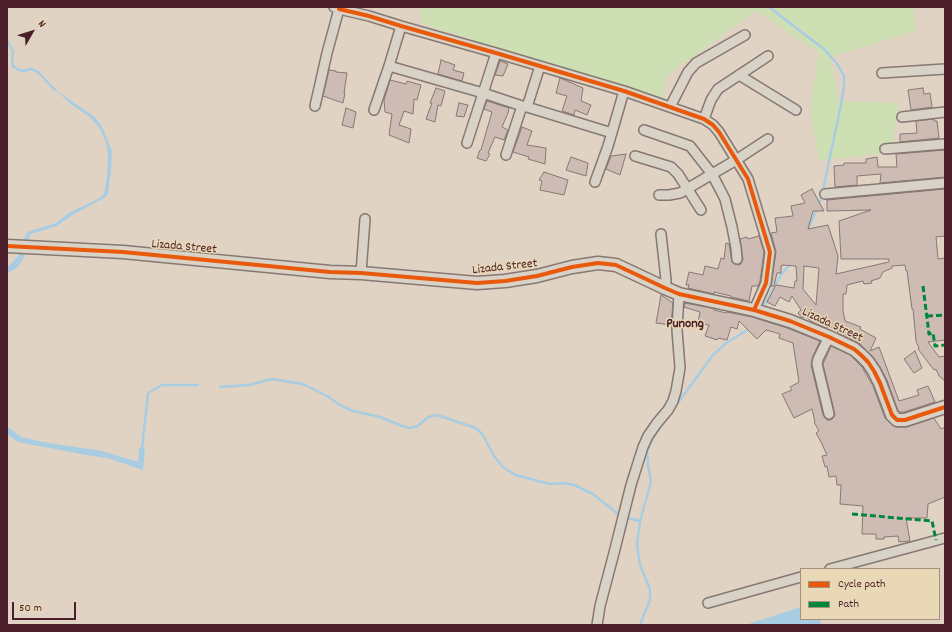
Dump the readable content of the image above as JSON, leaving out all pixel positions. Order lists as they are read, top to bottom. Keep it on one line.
{"streets":{"street":["Lizada Street"]},"districts":["Punong"],"legend":["Cycle path","Path"],"scale_bar":"50 m","north":"top right"}
